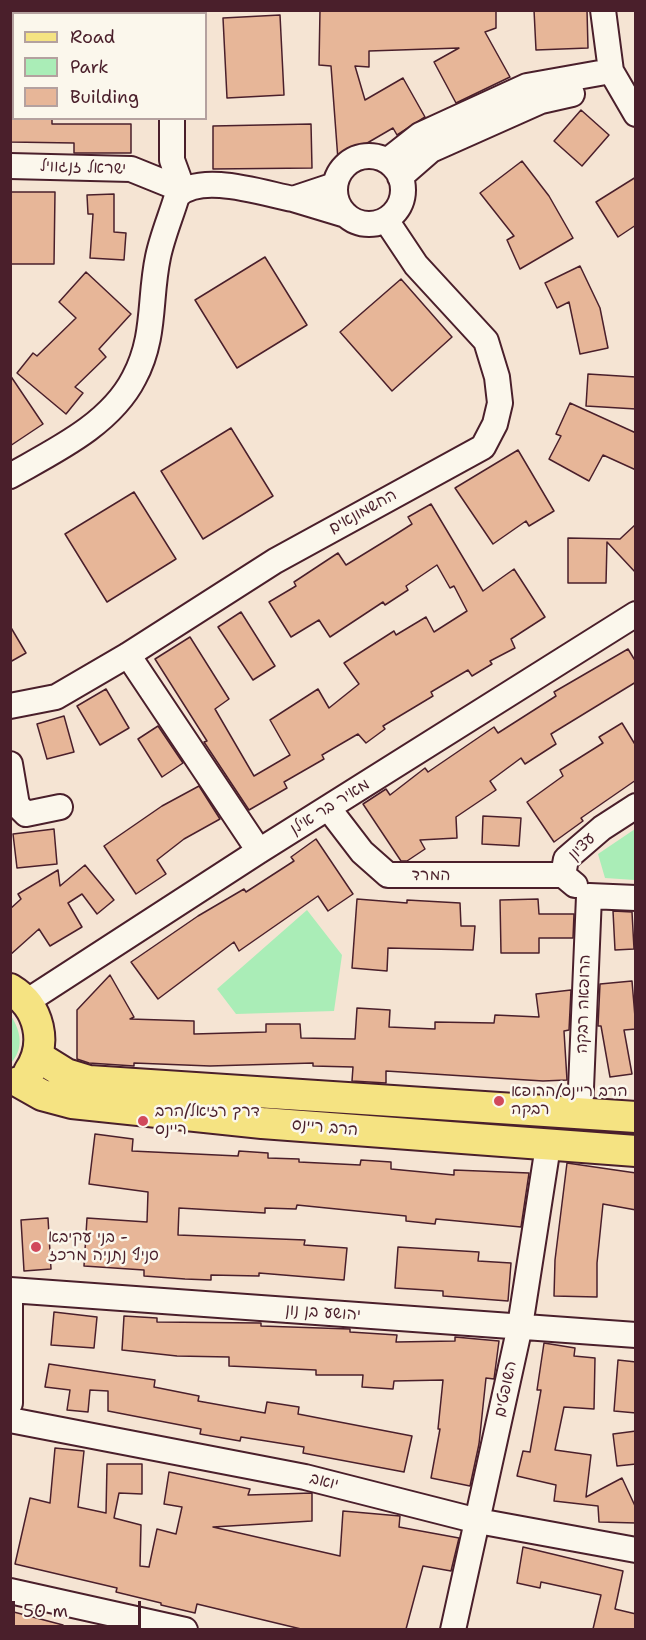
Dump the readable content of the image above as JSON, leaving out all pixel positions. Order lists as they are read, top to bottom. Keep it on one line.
{"streets":{"main road":["הרב ריינס"],"street":["ישראל זנגוויל","החשמונאים","מאיר בר אילן","עציון","המרד","הרופאה רבקה","יהושע בן נון","השופטים","יואב"]},"crossings":[["מאיר בר אילן","המרד"],["עציון","המרד"],["עציון","הרופאה רבקה"],["הרופאה רבקה","הרב ריינס"],["הרב ריינס","השופטים"],["יהושע בן נון","השופטים"],["השופטים","יואב"]],"places":["הרב ריינס/הרופא רבקה","דרך רזיאל/הרב ריינס","בני עקיבא - סניף נתניה מרכז"],"legend":["Road","Park","Building"],"scale_bar":"50 m"}
